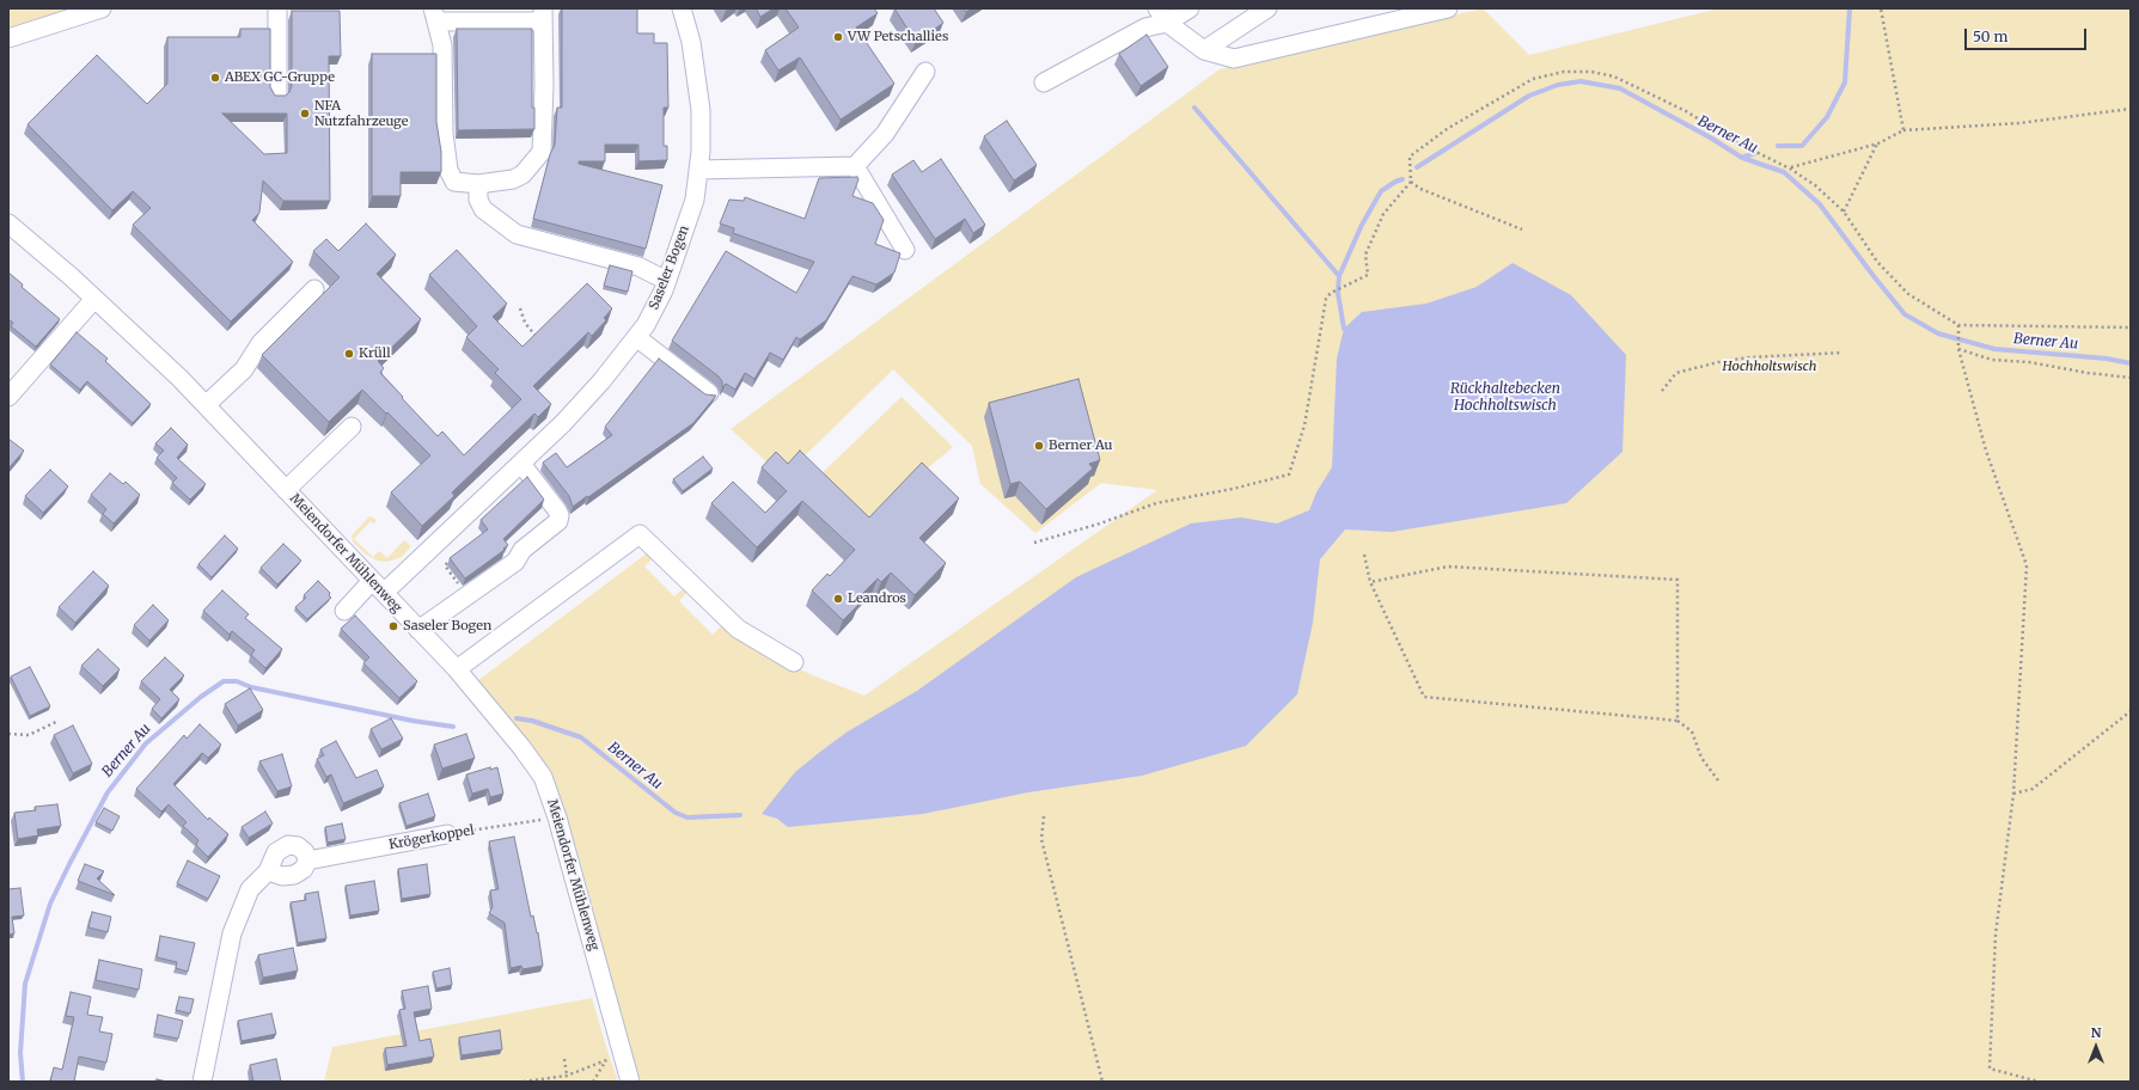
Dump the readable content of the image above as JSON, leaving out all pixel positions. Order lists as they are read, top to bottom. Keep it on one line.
{"streets":{"street":["Saseler Bogen","Meiendorfer Mühlenweg","Krögerkoppel"]},"crossings":[["Saseler Bogen","Meiendorfer Mühlenweg"],["Meiendorfer Mühlenweg","Krögerkoppel"]],"water":["Berner Au","Rückhaltebecken Hochholtswisch"],"parks":["Hochholtswisch"],"places":["VW Petschallies","ABEX GC-Gruppe","NFA Nutzfahrzeuge","Krüll","Berner Au","Leandros","Saseler Bogen"],"scale_bar":"50 m","north":"top"}
